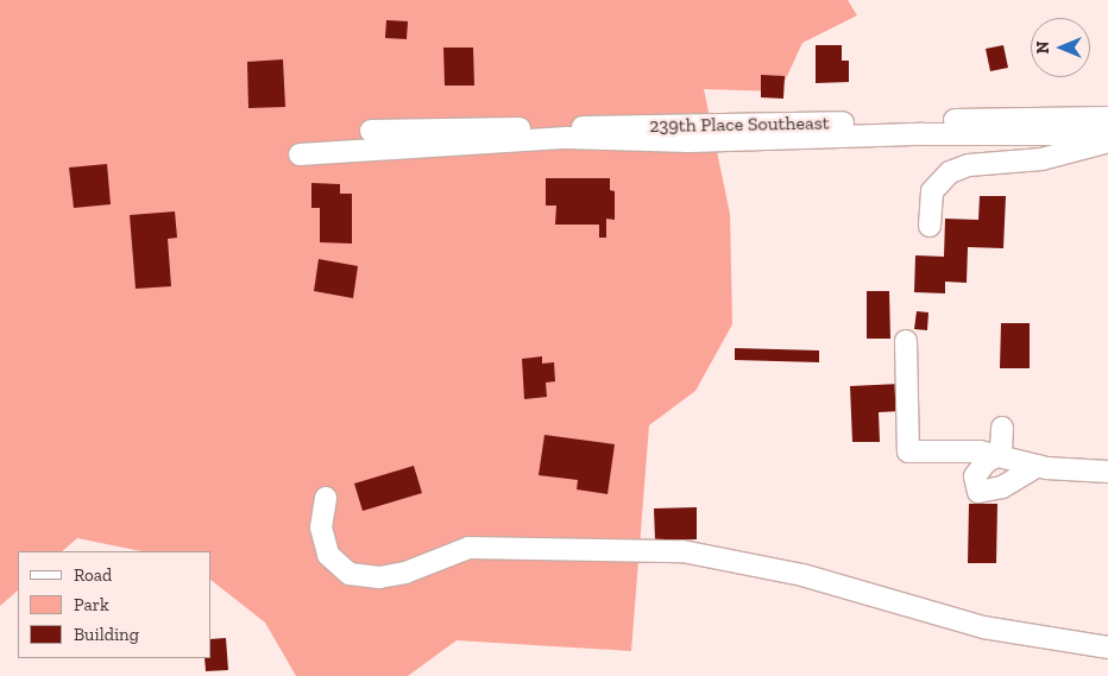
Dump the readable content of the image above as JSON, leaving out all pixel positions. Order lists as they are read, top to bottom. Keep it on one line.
{"streets":{"street":["239th Place Southeast"]},"legend":["Road","Park","Building"],"north":"left"}
